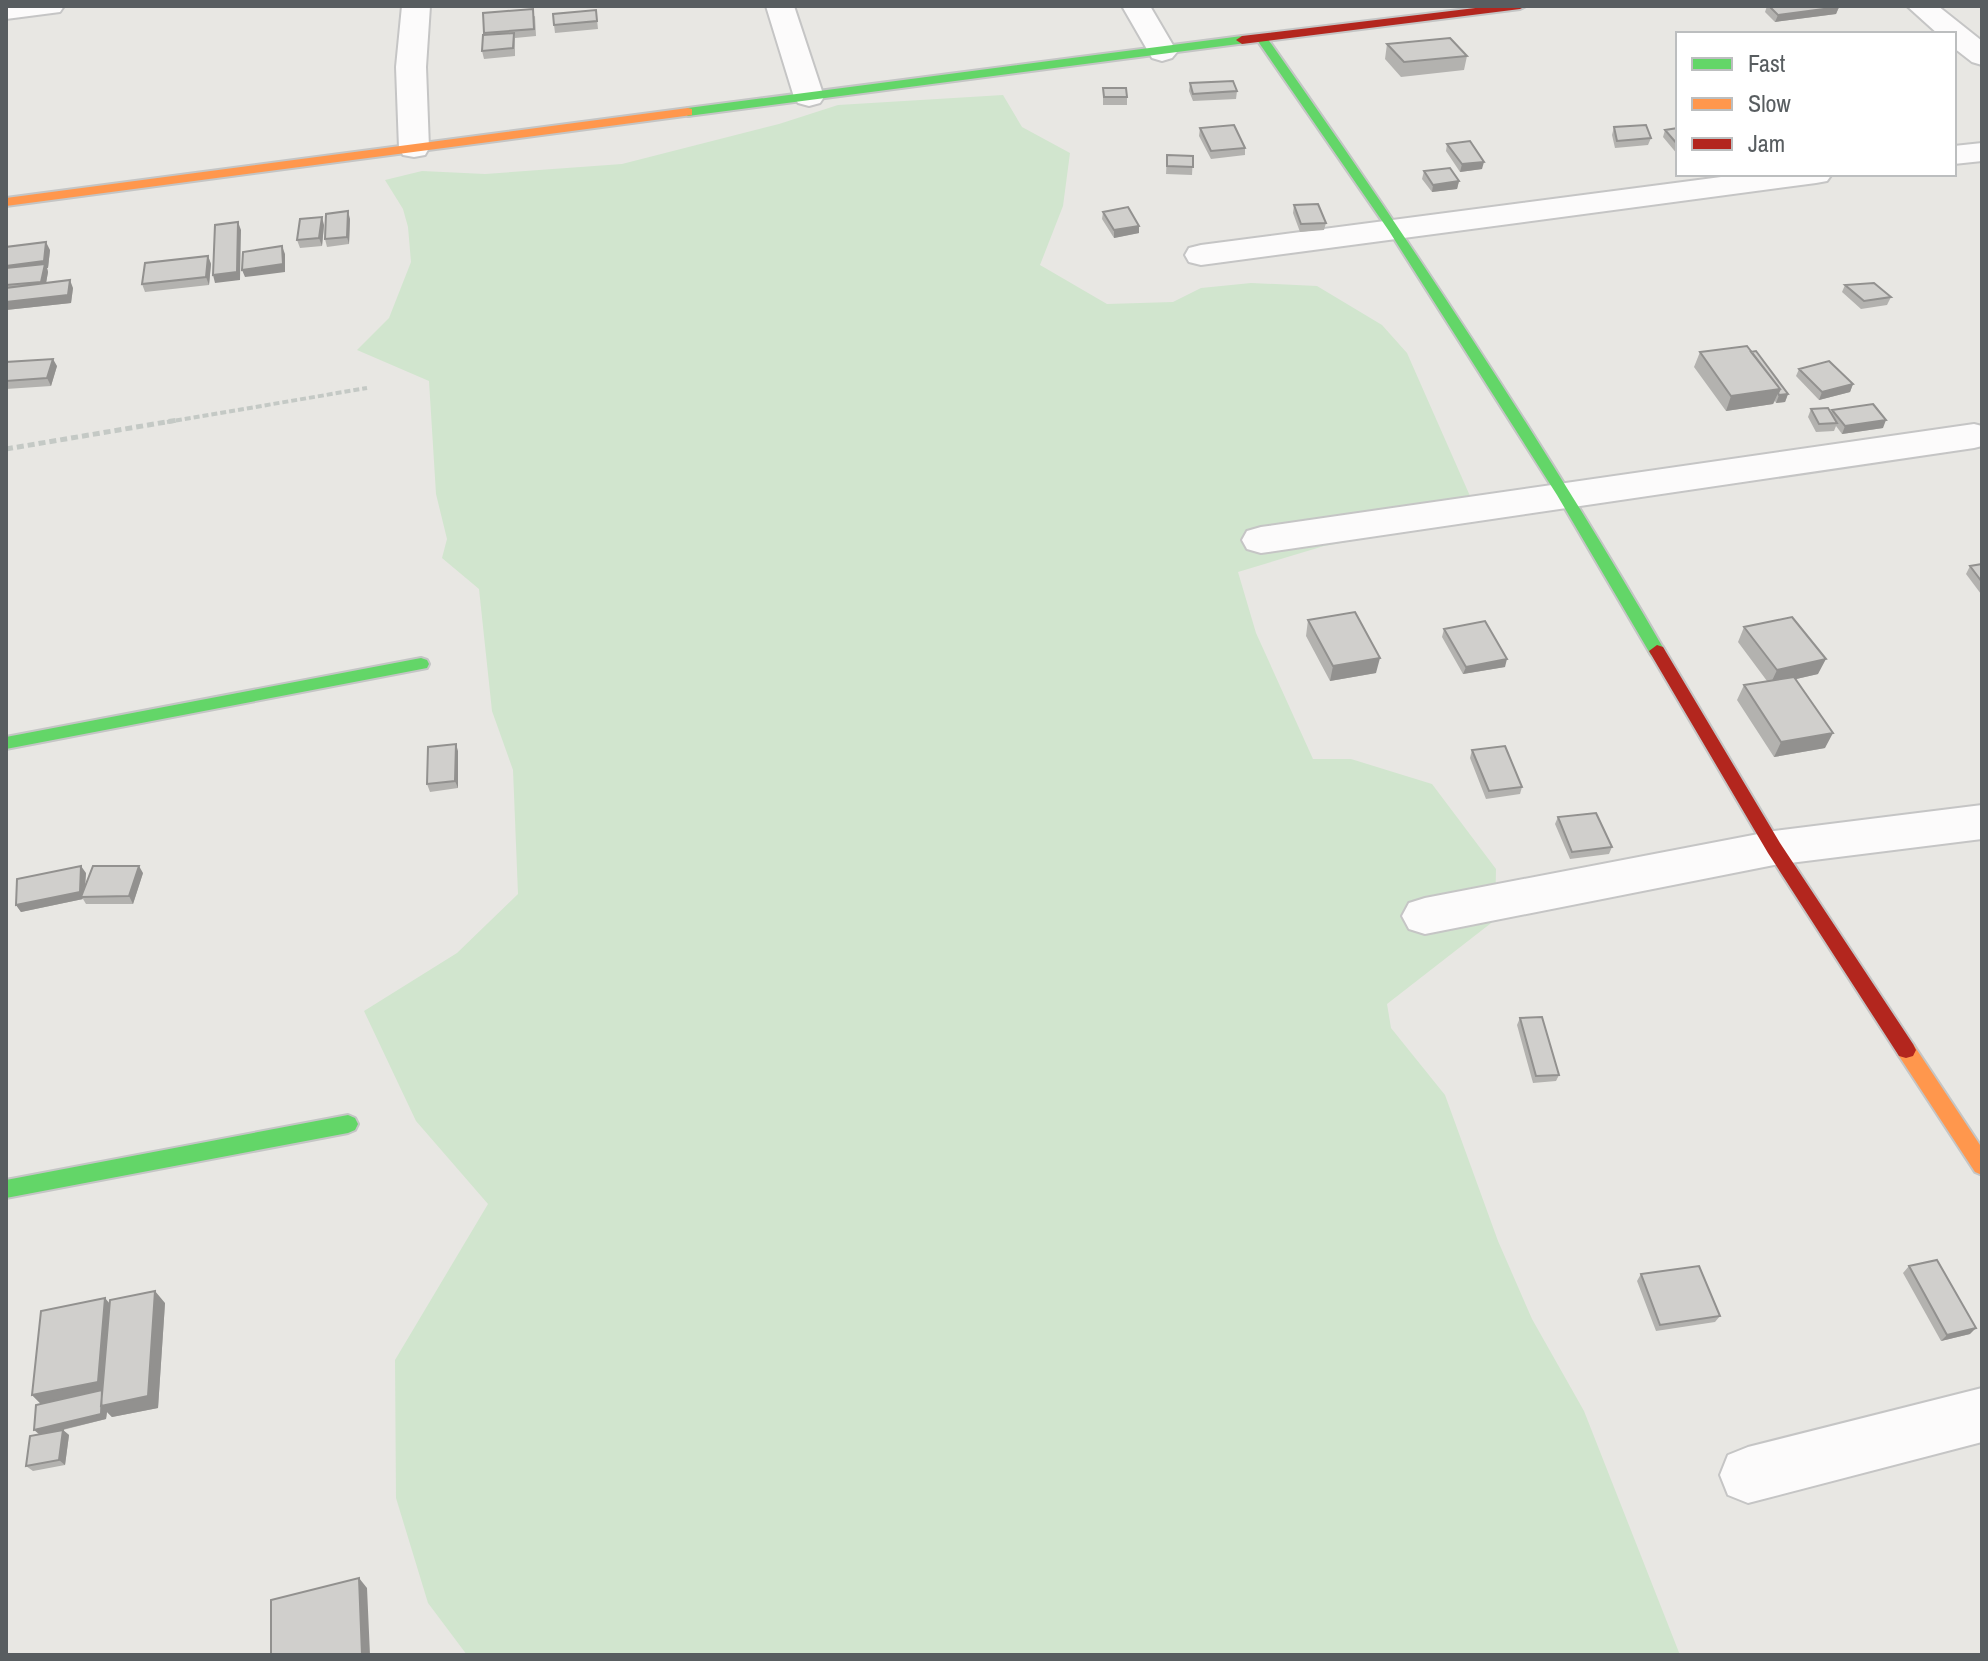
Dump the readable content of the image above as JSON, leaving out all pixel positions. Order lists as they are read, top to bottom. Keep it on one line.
{"legend":["Fast","Slow","Jam"]}
